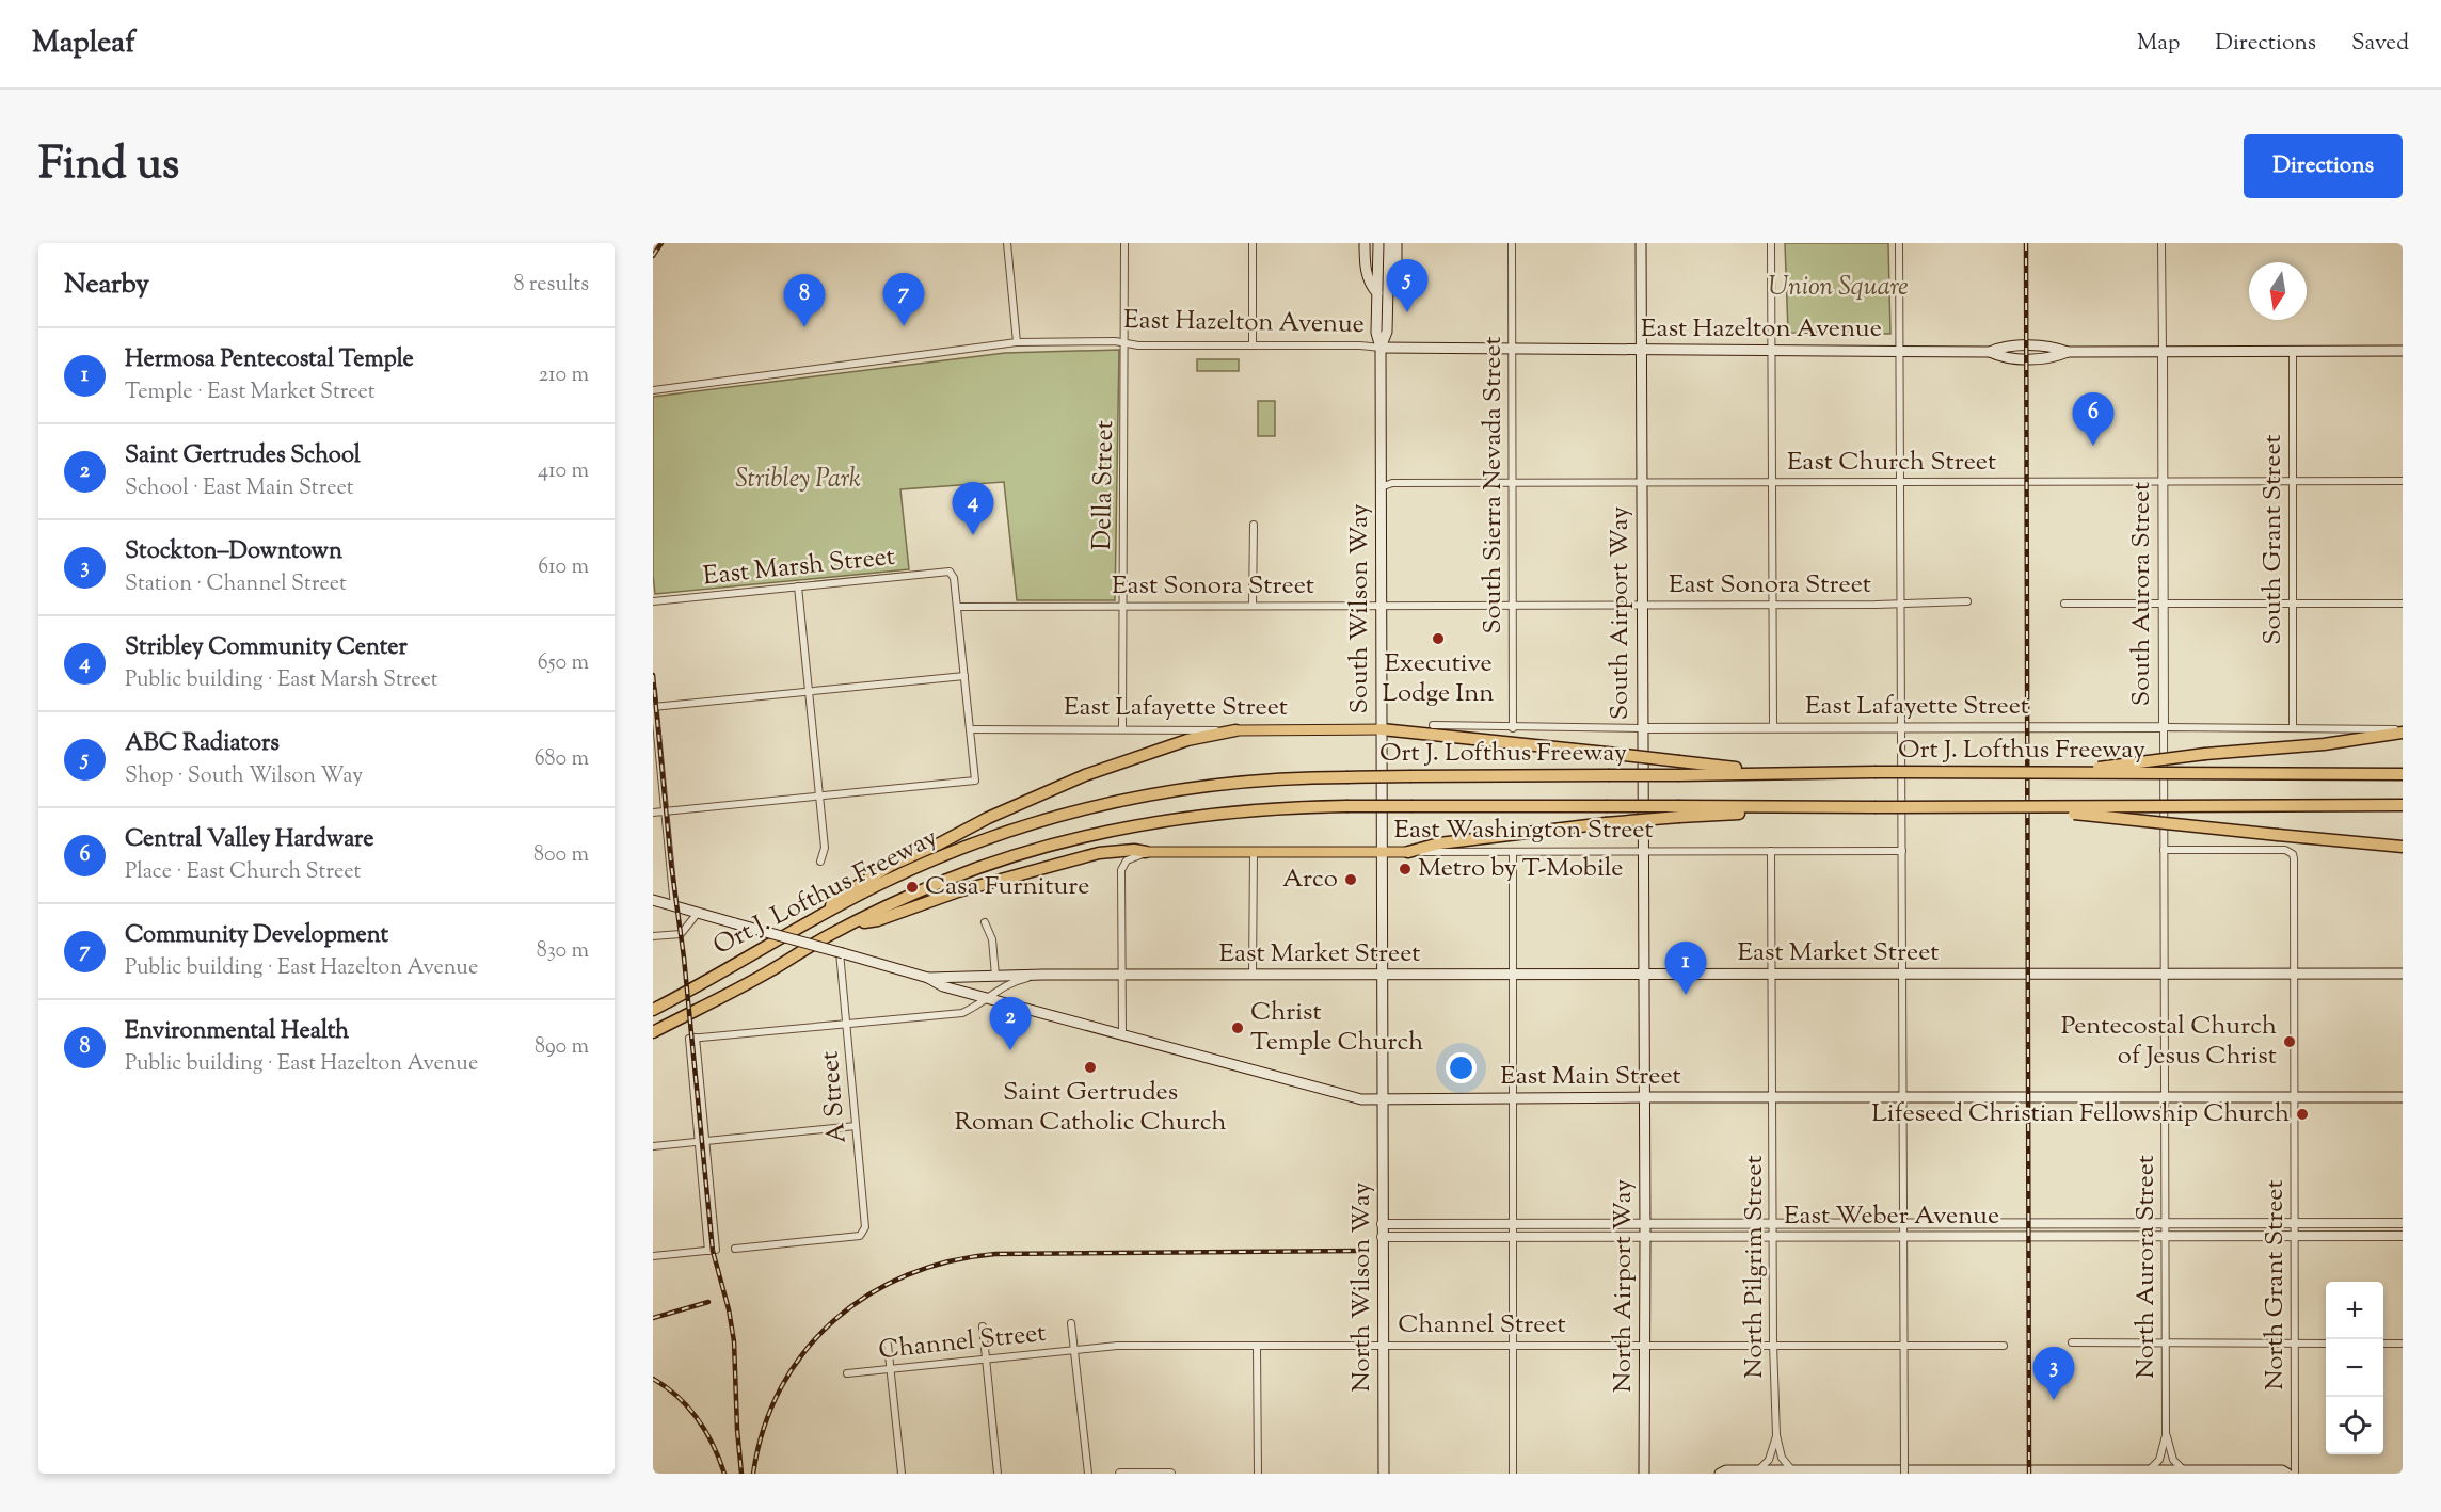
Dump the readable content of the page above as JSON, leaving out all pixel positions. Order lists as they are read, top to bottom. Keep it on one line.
{"streets":{"highway":["Ort J. Lofthus Freeway"],"main road":["East Hazelton Avenue","South Wilson Way","South Airport Way","East Lafayette Street","East Washington Street","East Market Street","East Main Street","North Airport Way","North Wilson Way"],"street":["East Church Street","Della Street","South Sierra Nevada Street","South Grant Street","East Marsh Street","East Sonora Street","South Aurora Street","A Street","East Weber Avenue","North Pilgrim Street","North Aurora Street","North Grant Street","Channel Street"]},"crossings":[["East Hazelton Avenue","Della Street"],["East Hazelton Avenue","South Sierra Nevada Street"],["East Hazelton Avenue","South Grant Street"],["East Hazelton Avenue","South Aurora Street"],["East Hazelton Avenue","South Wilson Way"],["East Hazelton Avenue","South Airport Way"],["East Church Street","South Sierra Nevada Street"],["East Church Street","South Grant Street"],["East Church Street","South Aurora Street"],["East Church Street","South Wilson Way"],["East Church Street","South Airport Way"],["Della Street","East Sonora Street"],["Della Street","East Lafayette Street"],["South Sierra Nevada Street","East Sonora Street"],["South Sierra Nevada Street","East Lafayette Street"],["South Grant Street","East Lafayette Street"],["East Marsh Street","East Sonora Street"],["East Sonora Street","South Wilson Way"],["East Sonora Street","South Airport Way"],["South Aurora Street","East Lafayette Street"],["South Aurora Street","East Market Street"],["South Aurora Street","East Main Street"],["South Aurora Street","North Aurora Street"],["South Wilson Way","East Lafayette Street"],["South Wilson Way","East Washington Street"],["South Wilson Way","East Market Street"],["South Wilson Way","East Main Street"],["South Wilson Way","North Wilson Way"],["South Airport Way","East Lafayette Street"],["South Airport Way","East Washington Street"],["South Airport Way","East Market Street"],["South Airport Way","East Main Street"],["South Airport Way","North Airport Way"],["East Washington Street","North Pilgrim Street"],["East Market Street","East Main Street"],["East Market Street","A Street"],["East Market Street","North Pilgrim Street"],["East Main Street","A Street"],["East Main Street","North Pilgrim Street"],["East Main Street","North Aurora Street"],["East Main Street","North Grant Street"],["East Main Street","North Airport Way"],["East Main Street","North Wilson Way"],["East Weber Avenue","North Pilgrim Street"],["East Weber Avenue","North Aurora Street"],["East Weber Avenue","North Grant Street"],["East Weber Avenue","North Airport Way"],["East Weber Avenue","North Wilson Way"],["North Pilgrim Street","Channel Street"],["North Airport Way","Channel Street"],["North Wilson Way","Channel Street"]],"parks":["Union Square","Stribley Park"],"places":["Executive Lodge Inn","Metro by T-Mobile","Arco","Casa Furniture","Christ Temple Church","Pentecostal Church of Jesus Christ","Saint Gertrudes Roman Catholic Church","Lifeseed Christian Fellowship Church"],"north":"bottom","page":{"header":"Mapleaf","nav":["Map","Directions","Saved"],"title":"Find us","buttons":"Directions","heading":["Nearby","8 results"],"pins":["5","7","8","6","4","1","2","3"],"list":[{"mark":"1","name":"Hermosa Pentecostal Temple","note":"Temple · East Market Street","value":"210 m"},{"mark":"2","name":"Saint Gertrudes School","note":"School · East Main Street","value":"410 m"},{"mark":"3","name":"Stockton–Downtown","note":"Station · Channel Street","value":"610 m"},{"mark":"4","name":"Stribley Community Center","note":"Public building · East Marsh Street","value":"650 m"},{"mark":"5","name":"ABC Radiators","note":"Shop · South Wilson Way","value":"680 m"},{"mark":"6","name":"Central Valley Hardware","note":"Place · East Church Street","value":"800 m"},{"mark":"7","name":"Community Development","note":"Public building · East Hazelton Avenue","value":"830 m"},{"mark":"8","name":"Environmental Health","note":"Public building · East Hazelton Avenue","value":"890 m"}],"map_buttons":["+","−"]}}
